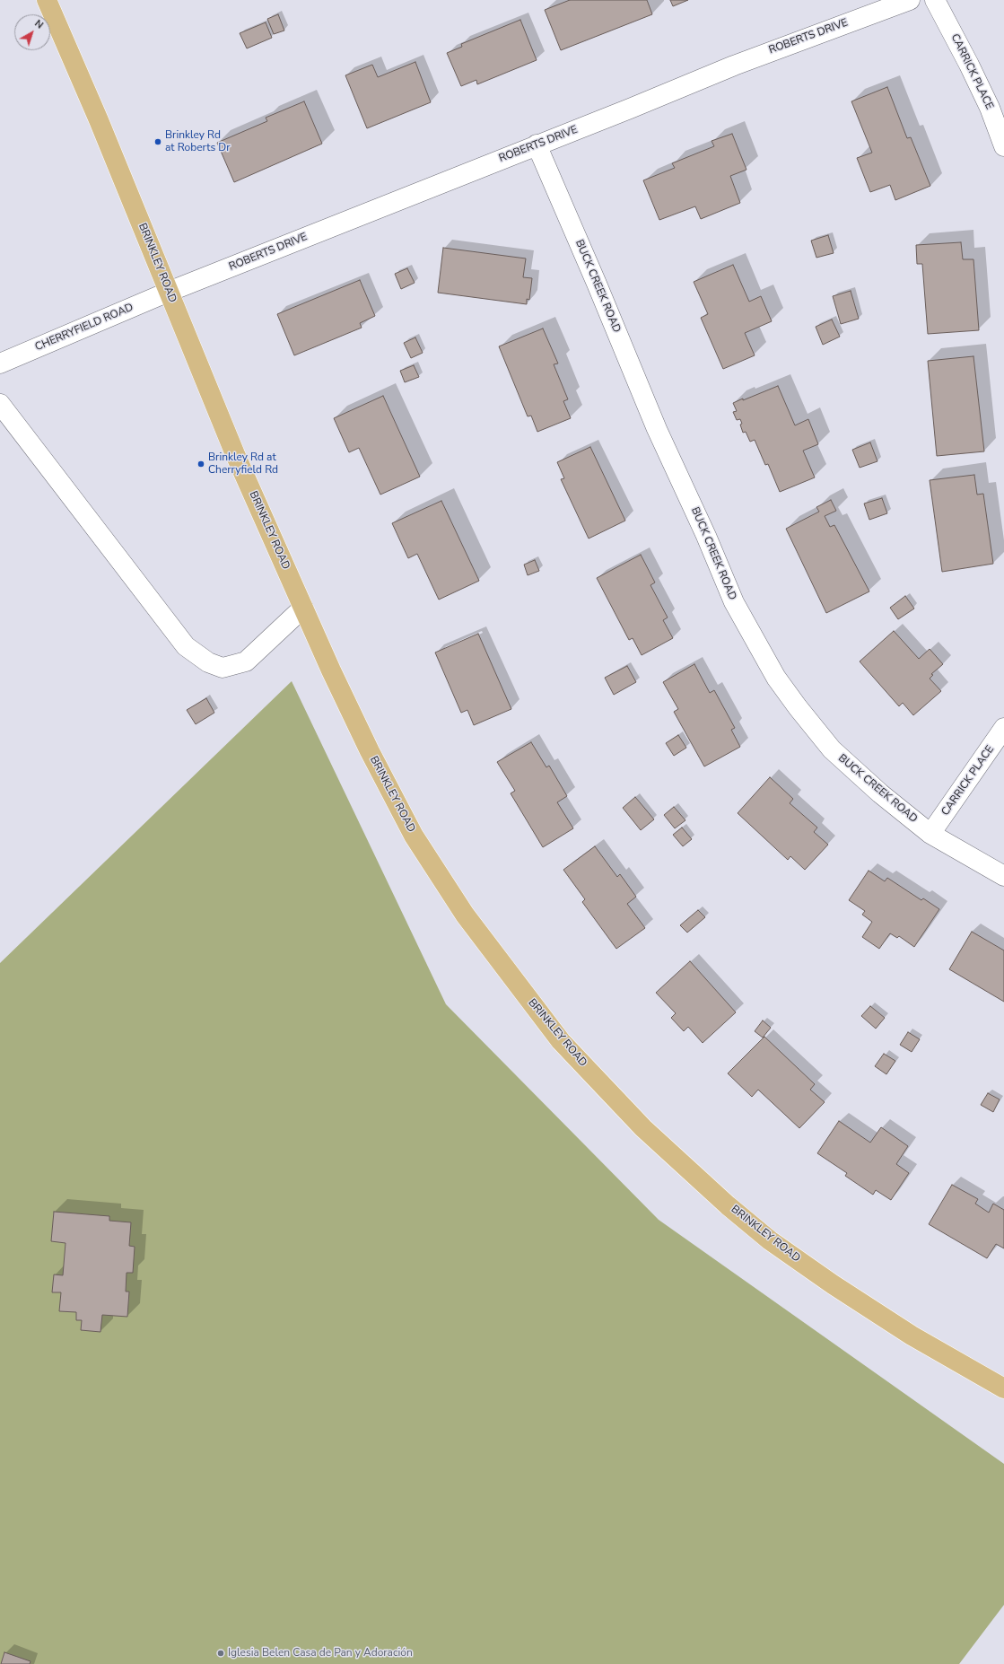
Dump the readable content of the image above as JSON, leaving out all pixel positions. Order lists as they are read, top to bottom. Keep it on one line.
{"streets":{"main road":["BRINKLEY ROAD"],"street":["ROBERTS DRIVE","CARRICK PLACE","BUCK CREEK ROAD","CHERRYFIELD ROAD"]},"crossings":[["ROBERTS DRIVE","BRINKLEY ROAD"],["ROBERTS DRIVE","BUCK CREEK ROAD"],["ROBERTS DRIVE","CHERRYFIELD ROAD"],["CARRICK PLACE","BUCK CREEK ROAD"],["BRINKLEY ROAD","CHERRYFIELD ROAD"]],"places":["Brinkley Rd at Roberts Dr","Brinkley Rd at Cherryfield Rd","Iglesia Belen Casa de Pan y Adoración"],"north":"top right"}
